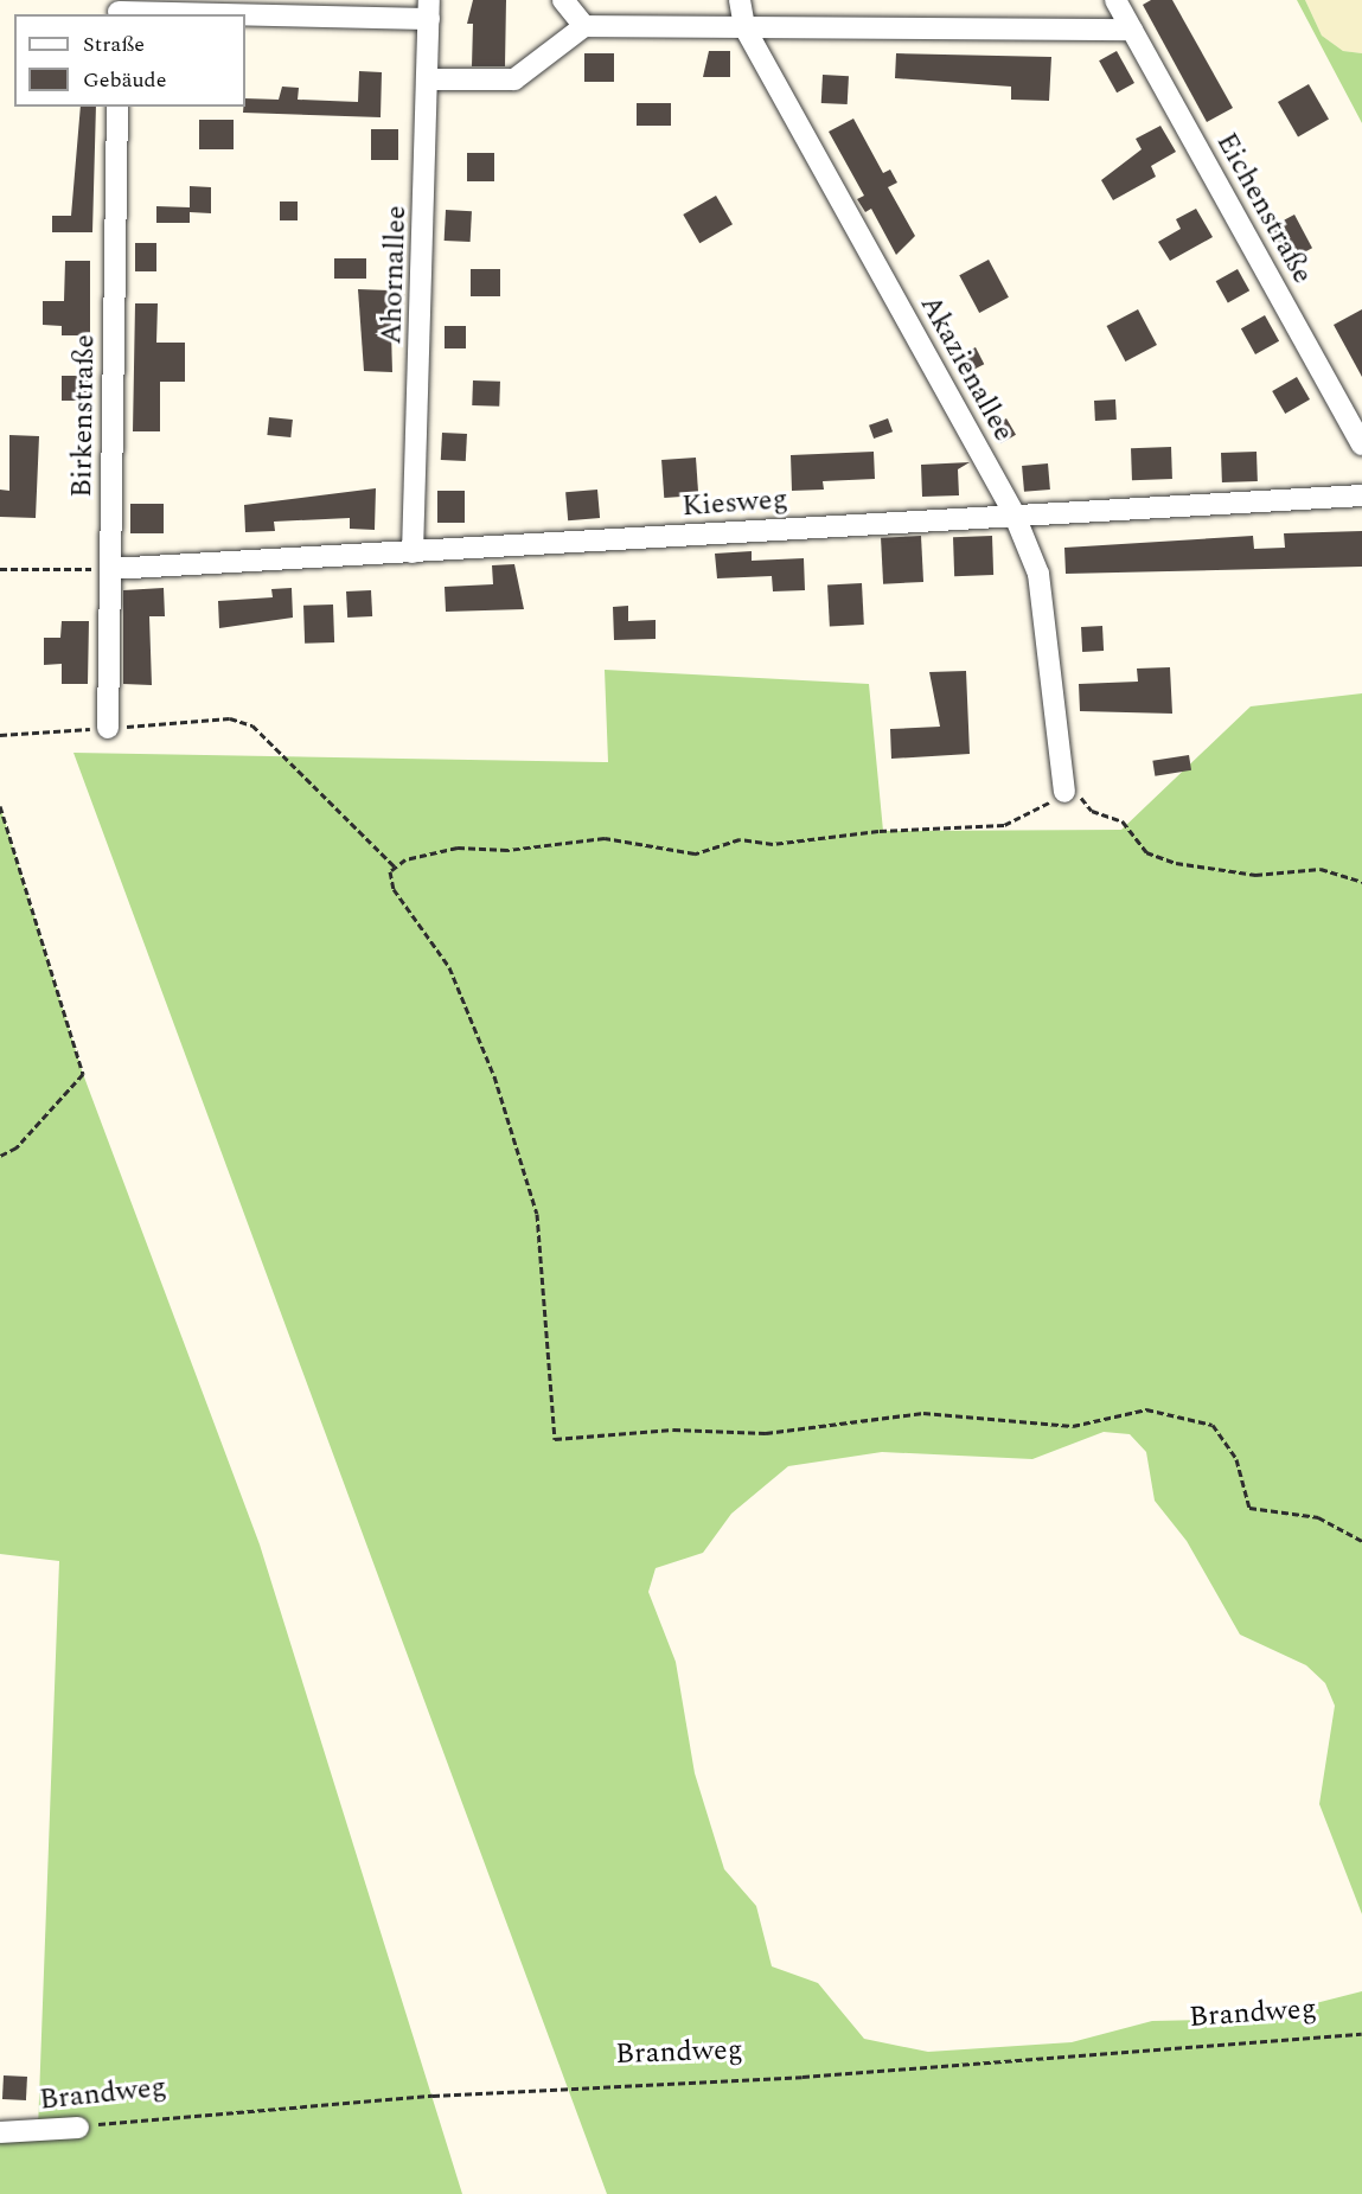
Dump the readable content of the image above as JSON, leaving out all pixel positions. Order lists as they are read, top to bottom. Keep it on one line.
{"streets":{"street":["Eichenstraße","Ahornallee","Akazienallee","Birkenstraße","Kiesweg","Brandweg"]},"crossings":[["Ahornallee","Kiesweg"],["Akazienallee","Kiesweg"],["Birkenstraße","Kiesweg"]],"legend":["Straße","Gebäude"]}
